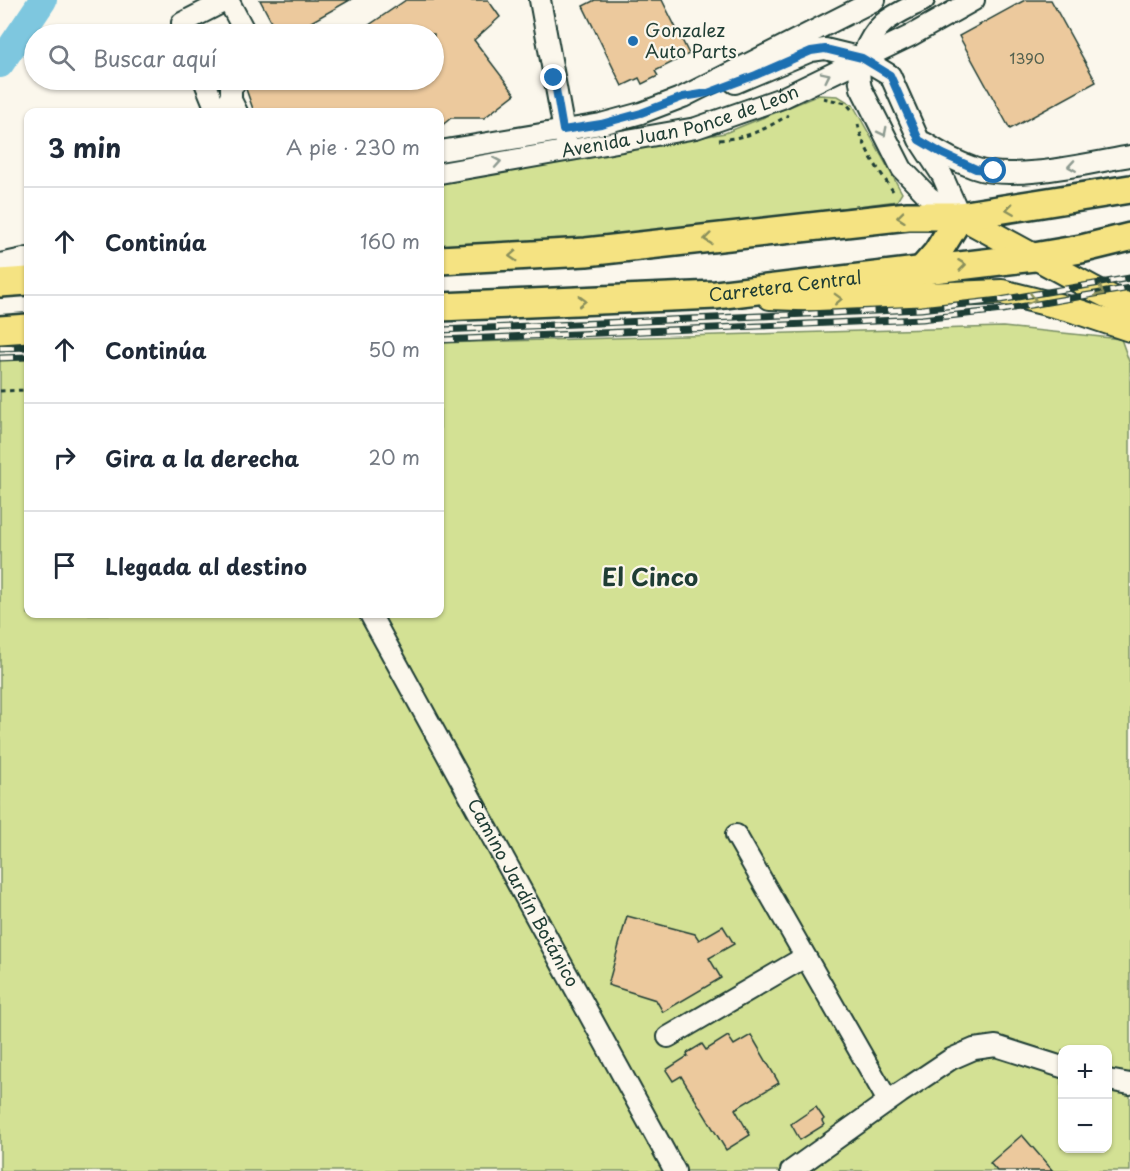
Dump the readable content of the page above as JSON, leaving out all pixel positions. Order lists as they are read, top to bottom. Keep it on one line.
{"streets":{"highway":["Carretera Central"],"street":["Avenida Juan Ponce de León","Camino Jardín Botánico"]},"districts":["El Cinco"],"places":["Gonzalez Auto Parts"],"house_numbers":["1390"],"page":{"search":"Buscar aquí","heading":["3 min","A pie · 230 m"],"list":[["Continúa","160 m"],["Continúa","50 m"],["Gira a la derecha","20 m"],"Llegada al destino"],"map_buttons":["+","−"]}}
